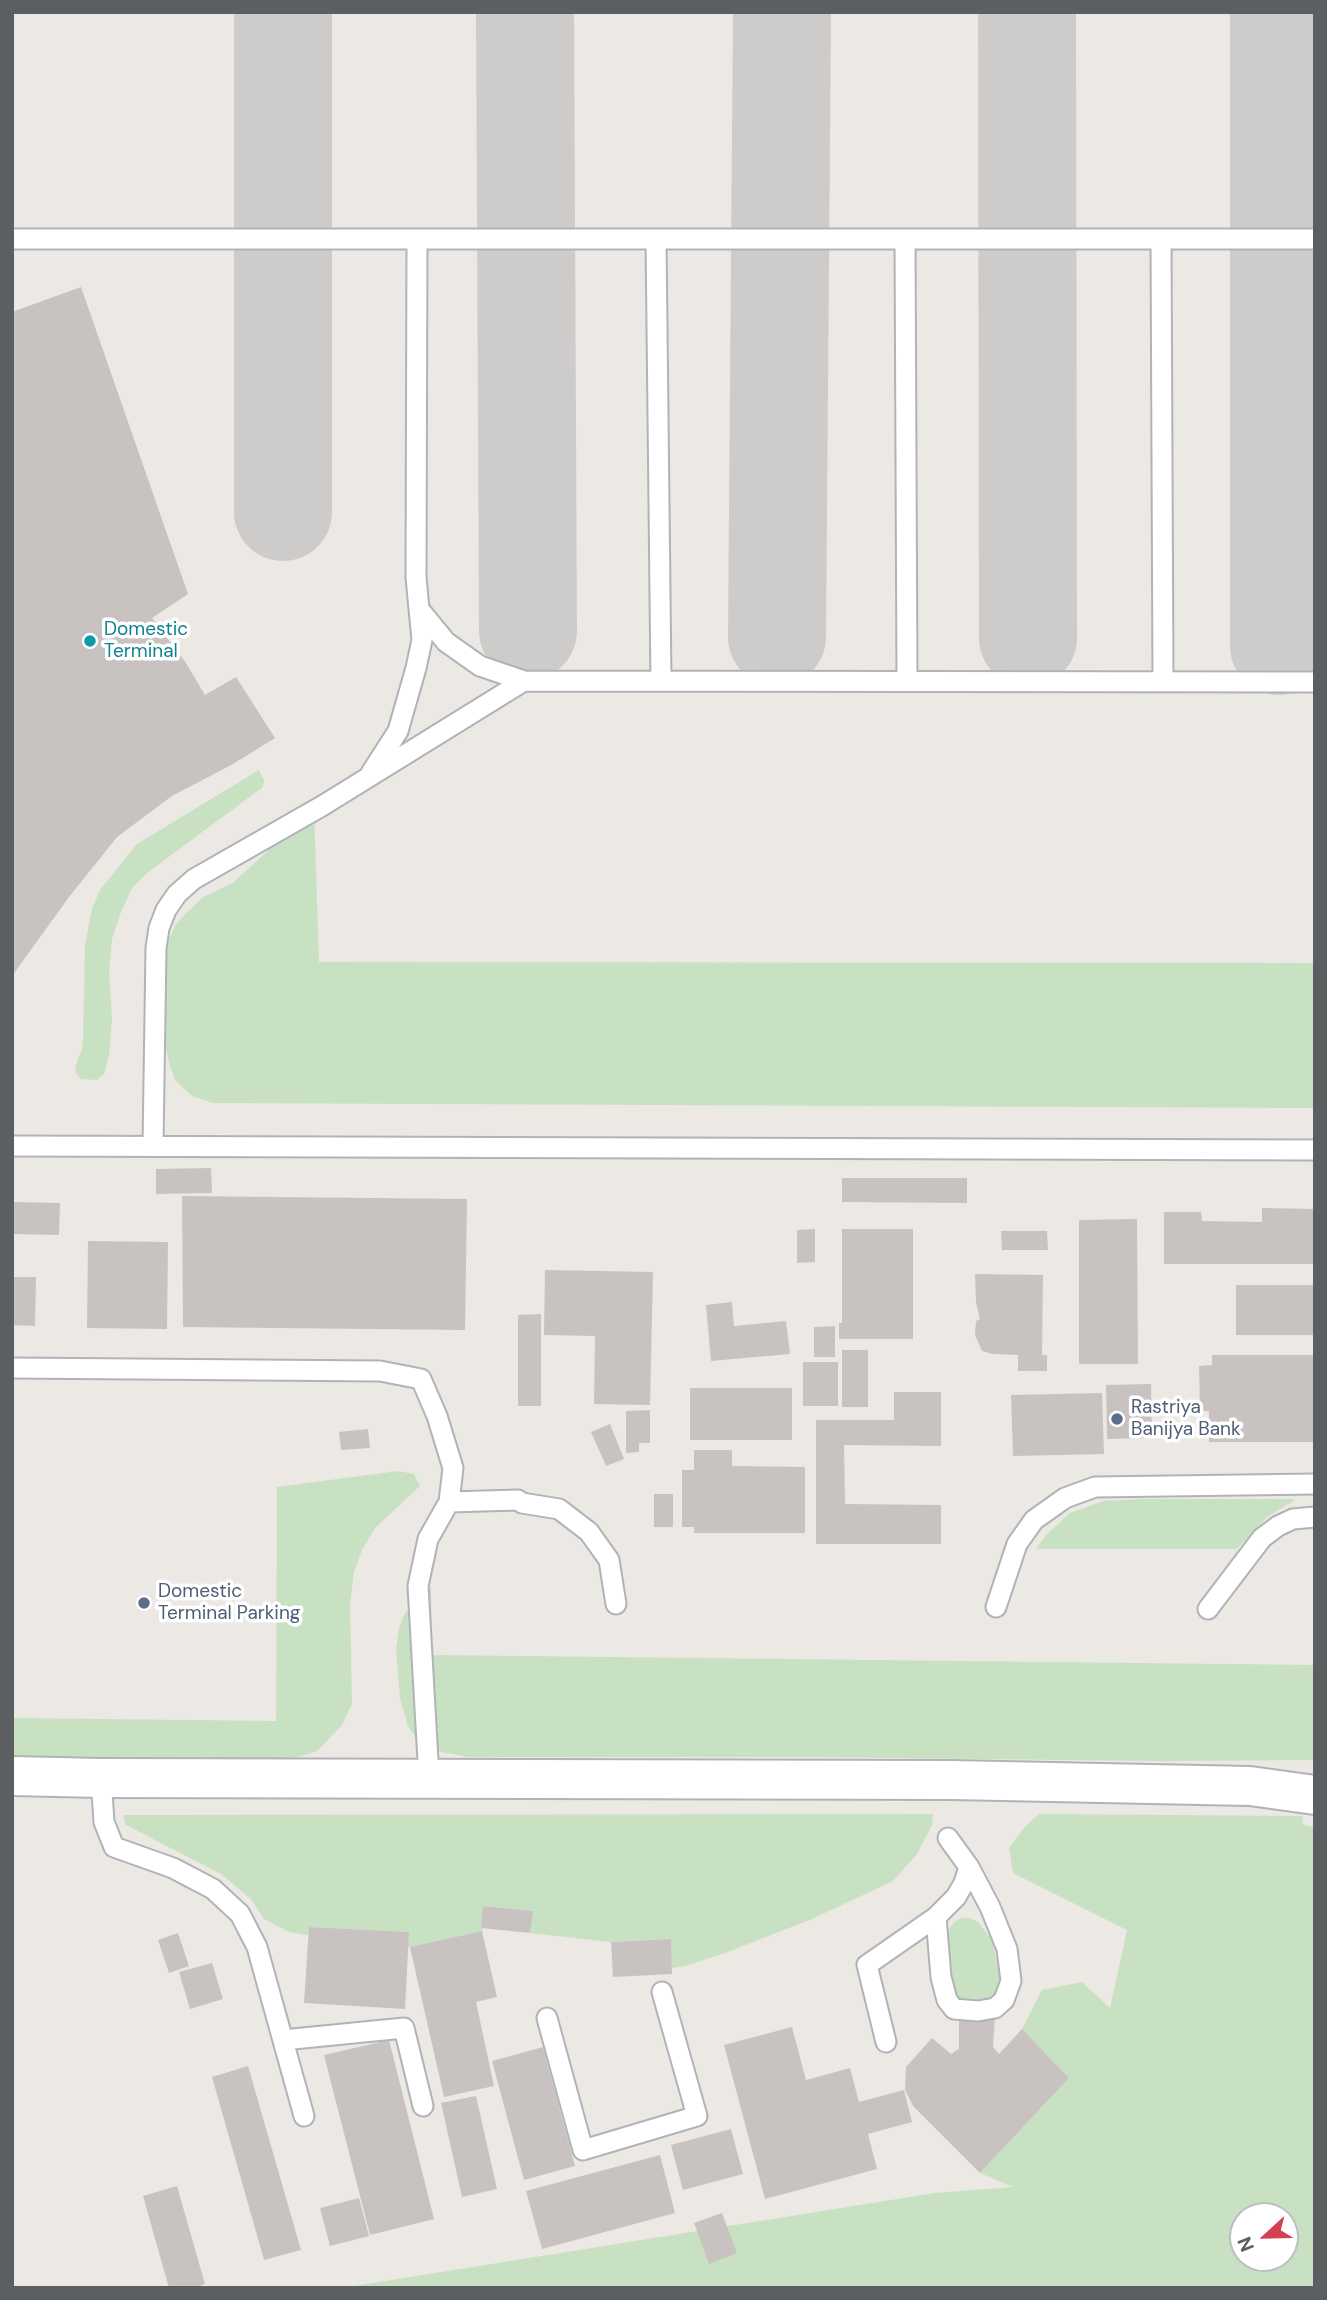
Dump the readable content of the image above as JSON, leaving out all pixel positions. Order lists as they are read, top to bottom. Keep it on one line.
{"places":["Domestic Terminal","Rastriya Banijya Bank","Domestic Terminal Parking"],"north":"left"}
